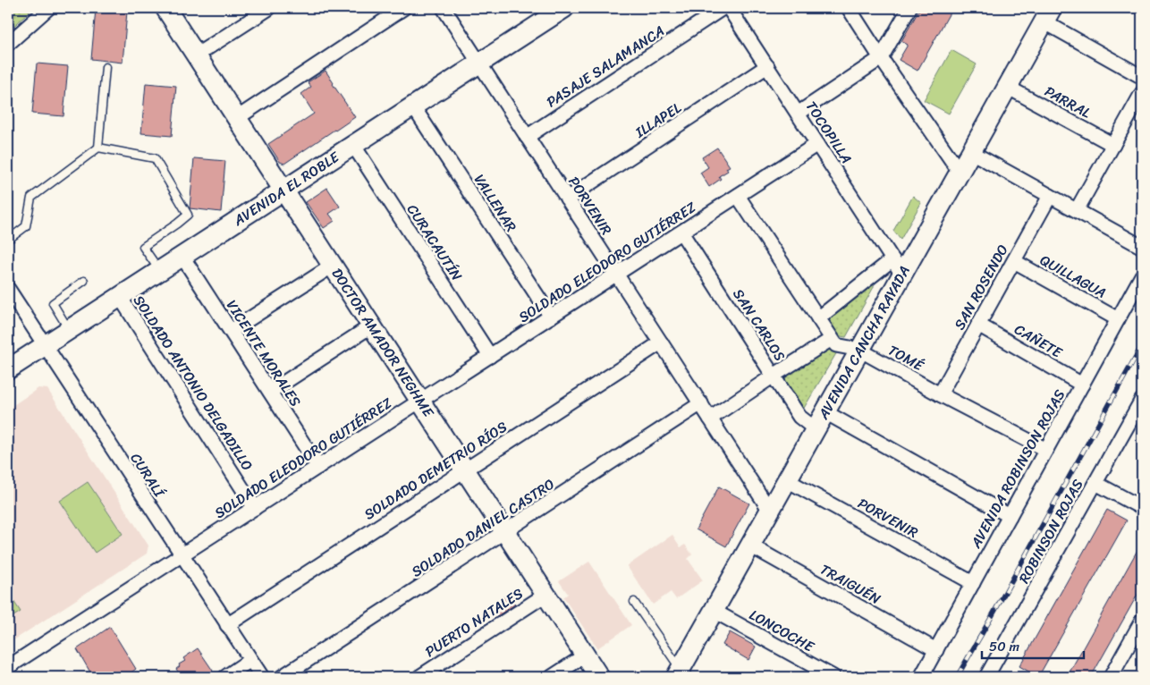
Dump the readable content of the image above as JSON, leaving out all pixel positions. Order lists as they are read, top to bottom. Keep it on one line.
{"streets":{"street":["PASAJE SALAMANCA","PARRAL","ILLAPEL","TOCOPILLA","AVENIDA EL ROBLE","VALLENAR","PORVENIR","CURACAUTÍN","SOLDADO ELEODORO GUTIÉRREZ","QUILLAGUA","SAN ROSENDO","SAN CARLOS","CAÑETE","DOCTOR AMADOR NEGHME","AVENIDA CANCHA RAYADA","VICENTE MORALES","TOMÉ","SOLDADO ANTONIO DELGADILLO","AVENIDA ROBINSON ROJAS","SOLDADO DEMETRIO RÍOS","CURALÍ","SOLDADO DANIEL CASTRO","ROBINSON ROJAS","TRAIGUÉN","PUERTO NATALES","LONCOCHE"]},"crossings":[["PASAJE SALAMANCA","PORVENIR"],["PARRAL","AVENIDA CANCHA RAYADA"],["ILLAPEL","TOCOPILLA"],["ILLAPEL","PORVENIR"],["TOCOPILLA","SOLDADO ELEODORO GUTIÉRREZ"],["TOCOPILLA","AVENIDA CANCHA RAYADA"],["AVENIDA EL ROBLE","VALLENAR"],["AVENIDA EL ROBLE","PORVENIR"],["AVENIDA EL ROBLE","CURACAUTÍN"],["AVENIDA EL ROBLE","DOCTOR AMADOR NEGHME"],["AVENIDA EL ROBLE","VICENTE MORALES"],["AVENIDA EL ROBLE","SOLDADO ANTONIO DELGADILLO"],["AVENIDA EL ROBLE","CURALÍ"],["VALLENAR","SOLDADO ELEODORO GUTIÉRREZ"],["PORVENIR","SOLDADO ELEODORO GUTIÉRREZ"],["PORVENIR","AVENIDA CANCHA RAYADA"],["PORVENIR","AVENIDA ROBINSON ROJAS"],["PORVENIR","SOLDADO DEMETRIO RÍOS"],["PORVENIR","SOLDADO DANIEL CASTRO"],["CURACAUTÍN","SOLDADO ELEODORO GUTIÉRREZ"],["SOLDADO ELEODORO GUTIÉRREZ","SAN CARLOS"],["SOLDADO ELEODORO GUTIÉRREZ","DOCTOR AMADOR NEGHME"],["SOLDADO ELEODORO GUTIÉRREZ","VICENTE MORALES"],["SOLDADO ELEODORO GUTIÉRREZ","TOMÉ"],["SOLDADO ELEODORO GUTIÉRREZ","SOLDADO ANTONIO DELGADILLO"],["SOLDADO ELEODORO GUTIÉRREZ","CURALÍ"],["QUILLAGUA","SAN ROSENDO"],["QUILLAGUA","AVENIDA ROBINSON ROJAS"],["SAN ROSENDO","CAÑETE"],["SAN ROSENDO","TOMÉ"],["SAN CARLOS","AVENIDA CANCHA RAYADA"],["CAÑETE","AVENIDA ROBINSON ROJAS"],["DOCTOR AMADOR NEGHME","SOLDADO DEMETRIO RÍOS"],["DOCTOR AMADOR NEGHME","SOLDADO DANIEL CASTRO"],["DOCTOR AMADOR NEGHME","PUERTO NATALES"],["AVENIDA CANCHA RAYADA","TOMÉ"],["AVENIDA CANCHA RAYADA","TRAIGUÉN"],["AVENIDA CANCHA RAYADA","LONCOCHE"],["TOMÉ","AVENIDA ROBINSON ROJAS"],["AVENIDA ROBINSON ROJAS","TRAIGUÉN"],["SOLDADO DEMETRIO RÍOS","CURALÍ"]],"scale_bar":"50 m"}
